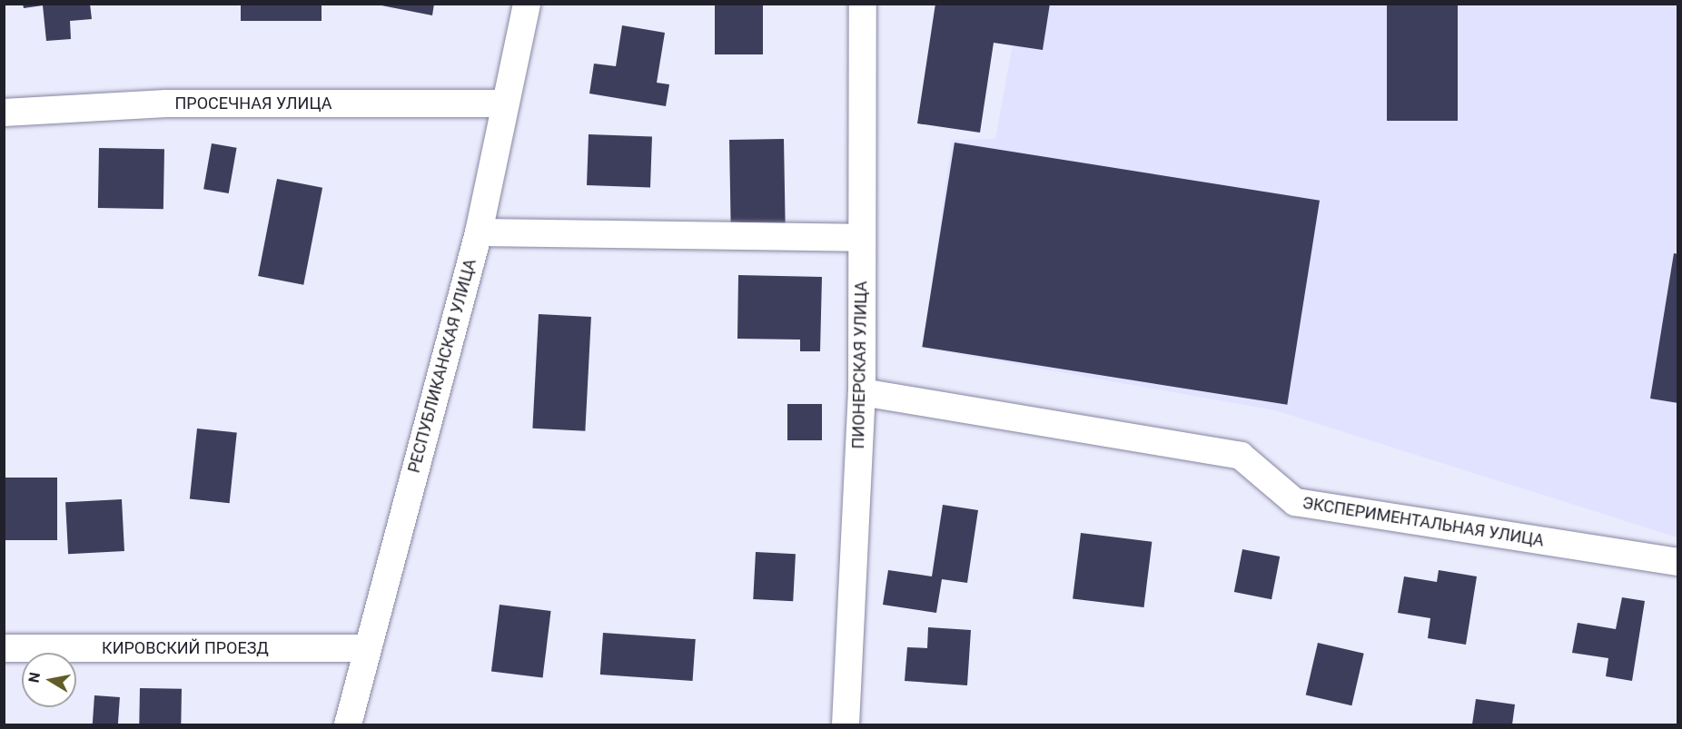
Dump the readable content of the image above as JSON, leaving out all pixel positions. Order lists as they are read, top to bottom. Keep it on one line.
{"streets":{"street":["ПРОСЕЧНАЯ УЛИЦА","ПИОНЕРСКАЯ УЛИЦА","РЕСПУБЛИКАНСКАЯ УЛИЦА","ЭКСПЕРИМЕНТАЛЬНАЯ УЛИЦА","КИРОВСКИЙ ПРОЕЗД"]},"crossings":[["ПРОСЕЧНАЯ УЛИЦА","РЕСПУБЛИКАНСКАЯ УЛИЦА"],["ПИОНЕРСКАЯ УЛИЦА","ЭКСПЕРИМЕНТАЛЬНАЯ УЛИЦА"],["РЕСПУБЛИКАНСКАЯ УЛИЦА","КИРОВСКИЙ ПРОЕЗД"]],"north":"left"}
